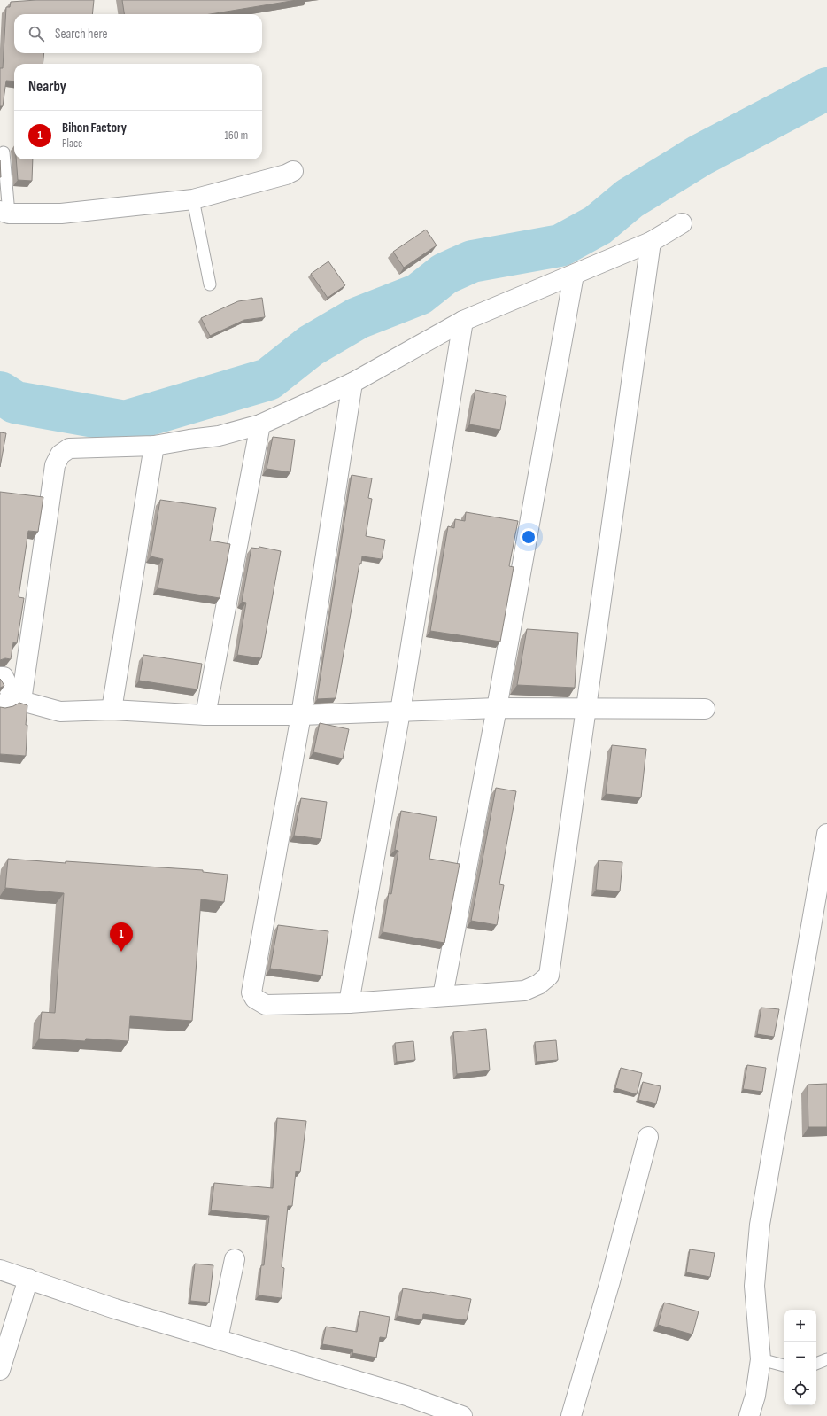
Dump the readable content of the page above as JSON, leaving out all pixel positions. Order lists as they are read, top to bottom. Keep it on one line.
{"page":{"search":"Search here","heading":"Nearby","list":[{"mark":"1","name":"Bihon Factory","note":"Place","value":"160 m"}],"pins":"1","map_buttons":["+","−"]}}
